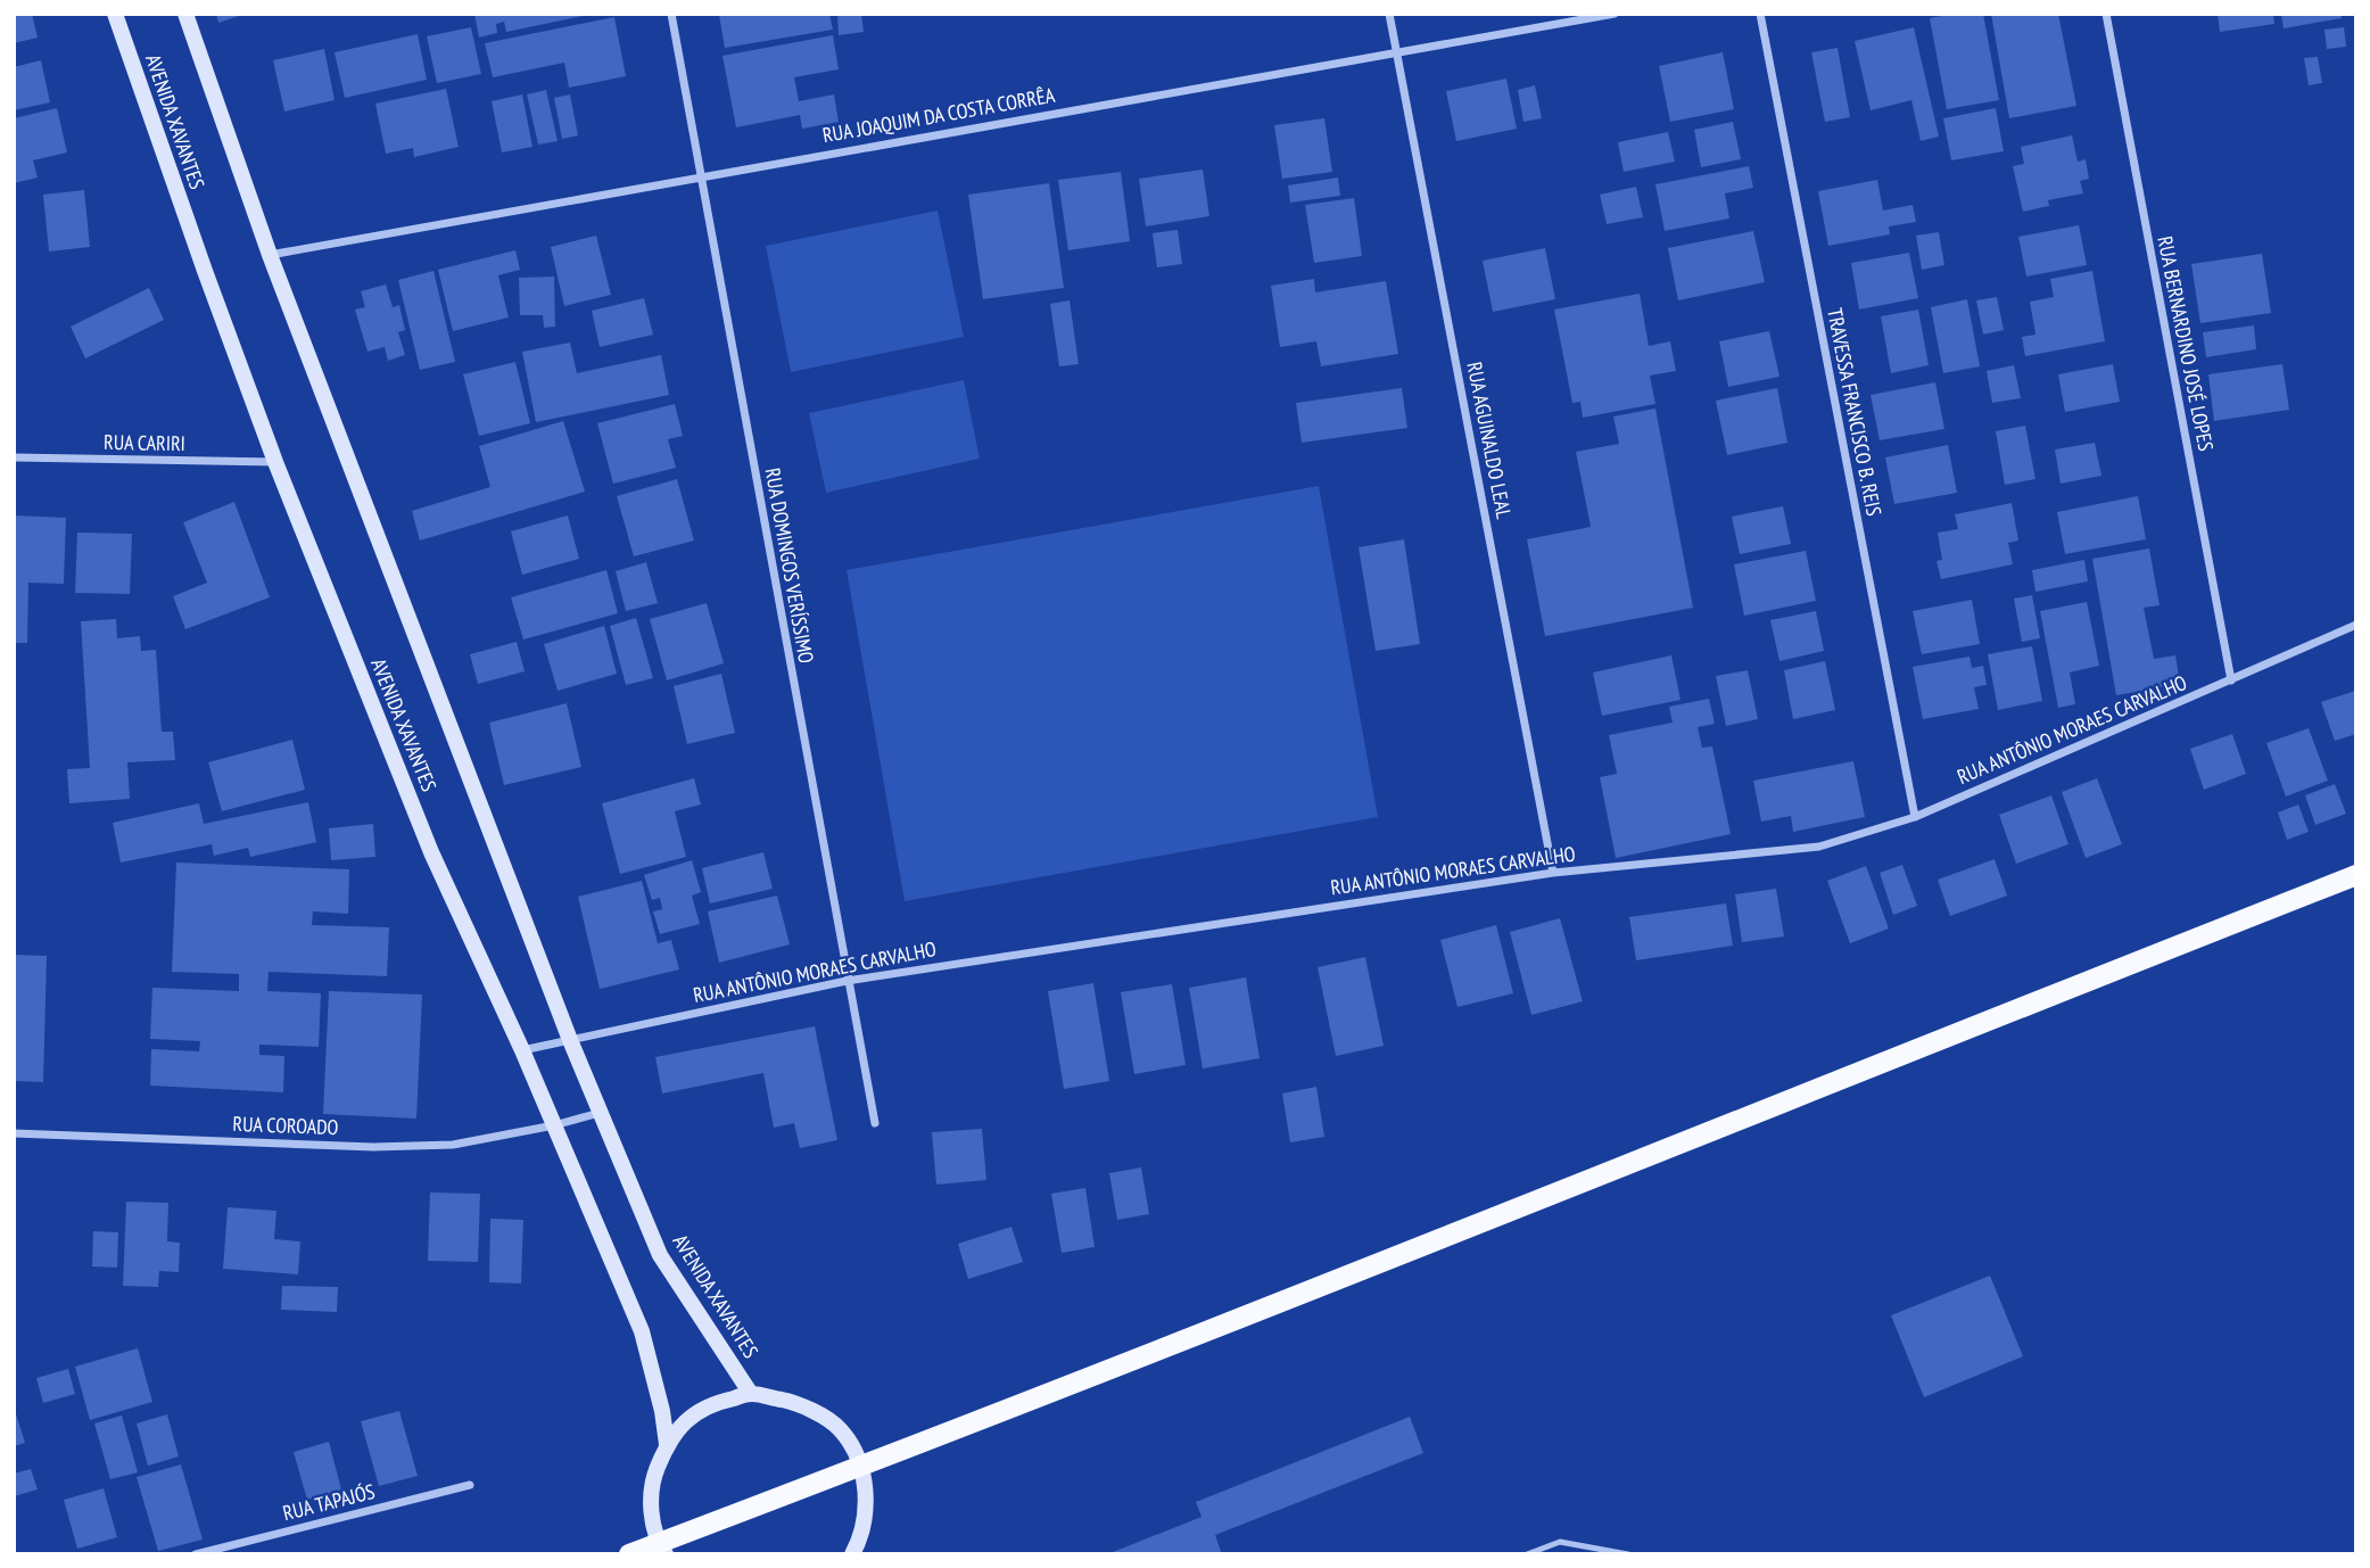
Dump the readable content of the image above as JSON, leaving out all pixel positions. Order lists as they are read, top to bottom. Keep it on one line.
{"streets":{"main road":["AVENIDA XAVANTES"],"street":["RUA JOAQUIM DA COSTA CORRÊA","RUA BERNARDINO JOSÉ LOPES","TRAVESSA FRANCISCO B. REIS","RUA AGUINALDO LEAL","RUA CARIRI","RUA DOMINGOS VERÍSSIMO","RUA ANTÔNIO MORAES CARVALHO","RUA COROADO","RUA TAPAJÓS"]},"crossings":[["RUA JOAQUIM DA COSTA CORRÊA","AVENIDA XAVANTES"],["RUA JOAQUIM DA COSTA CORRÊA","RUA AGUINALDO LEAL"],["RUA JOAQUIM DA COSTA CORRÊA","RUA DOMINGOS VERÍSSIMO"],["AVENIDA XAVANTES","RUA CARIRI"],["AVENIDA XAVANTES","RUA ANTÔNIO MORAES CARVALHO"],["AVENIDA XAVANTES","RUA COROADO"],["RUA BERNARDINO JOSÉ LOPES","RUA ANTÔNIO MORAES CARVALHO"],["TRAVESSA FRANCISCO B. REIS","RUA ANTÔNIO MORAES CARVALHO"],["RUA AGUINALDO LEAL","RUA ANTÔNIO MORAES CARVALHO"],["RUA DOMINGOS VERÍSSIMO","RUA ANTÔNIO MORAES CARVALHO"]]}
